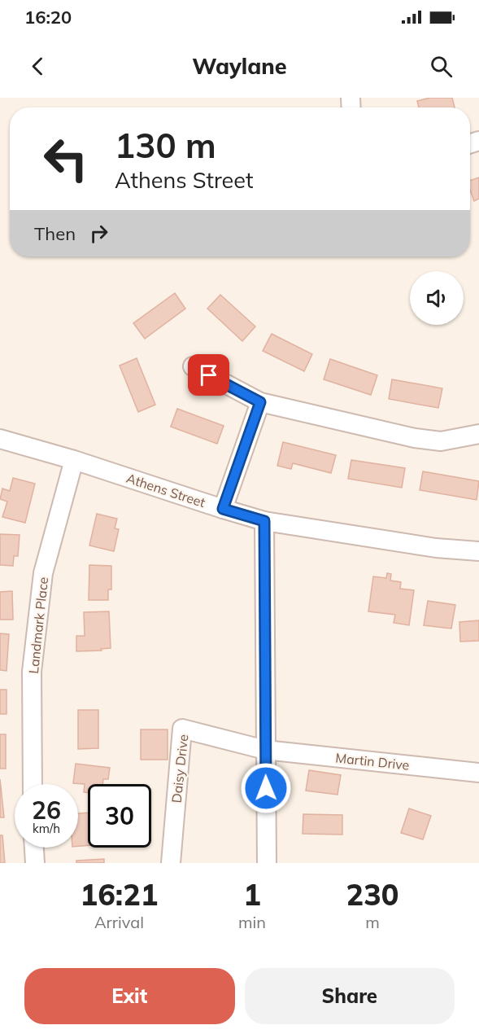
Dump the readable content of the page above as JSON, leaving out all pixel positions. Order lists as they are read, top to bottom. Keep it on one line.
{"streets":{"street":["Athens Street","Landmark Place","Martin Drive","Daisy Drive"]},"crossings":[["Athens Street","Landmark Place"],["Martin Drive","Daisy Drive"]],"page":{"status":"16:20","header":"Waylane","turn":["130 m","Athens Street"],"then":"Then","speed":"26 km/h","limit":"30","eta":["16:21","Arrival","1","min","230","m"],"buttons":["Exit","Share"]}}
